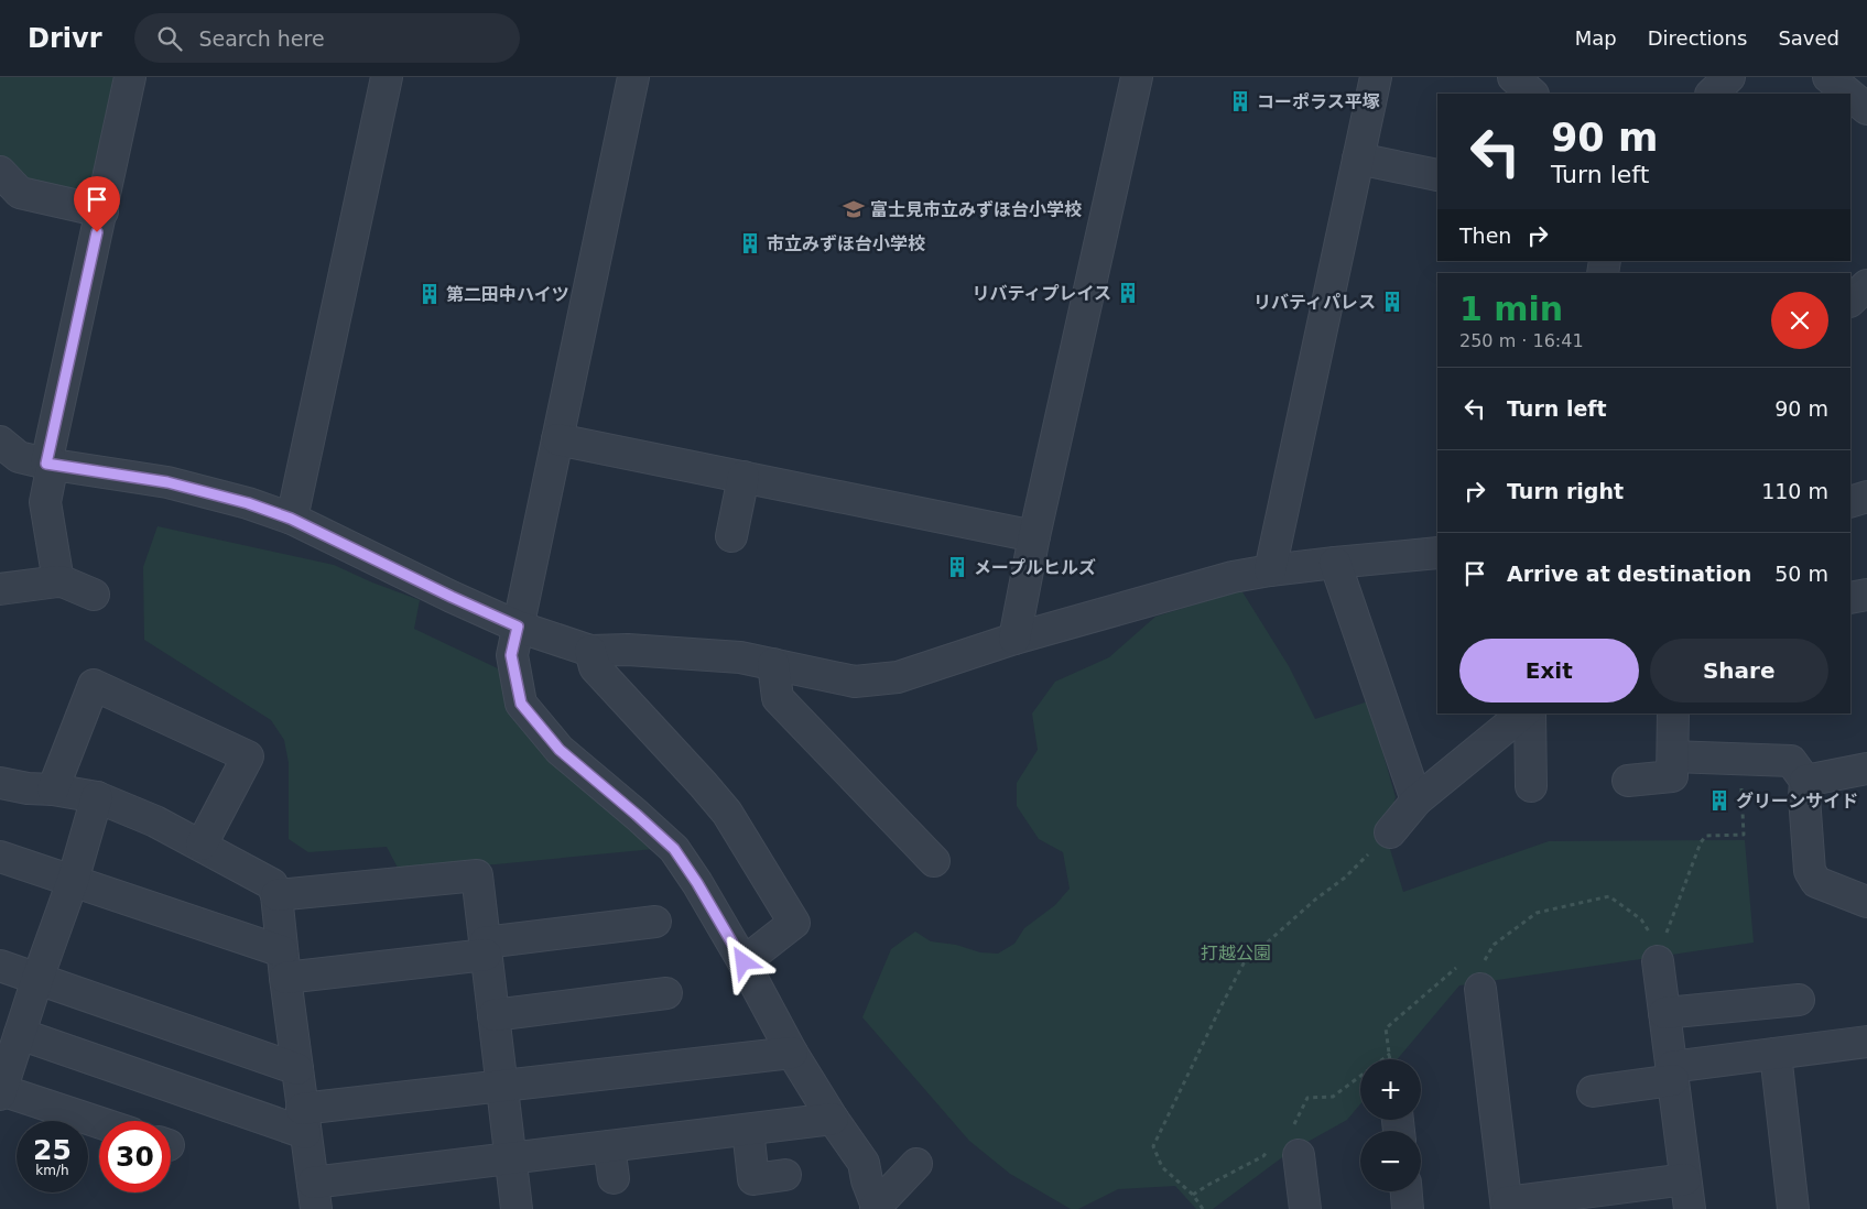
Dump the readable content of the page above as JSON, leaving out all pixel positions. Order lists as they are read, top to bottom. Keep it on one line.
{"parks":["打越公園"],"places":{"building":["コーポラス平塚","市立みずほ台小学校","リバティプレイス","第二田中ハイツ","リバティパレス","メープルヒルズ","グリーンサイド"],"school or university":["富士見市立みずほ台小学校"]},"page":{"header":"Drivr","search":"Search here","nav":["Map","Directions","Saved"],"turn":["90 m","Turn left"],"then":"Then","heading":["1 min","250 m · 16:41"],"list":[{"name":"Turn left","value":"90 m"},{"name":"Turn right","value":"110 m"},{"name":"Arrive at destination","value":"50 m"}],"buttons":["Exit","Share"],"map_buttons":["+","−"],"speed":"25 km/h","limit":"30"}}
